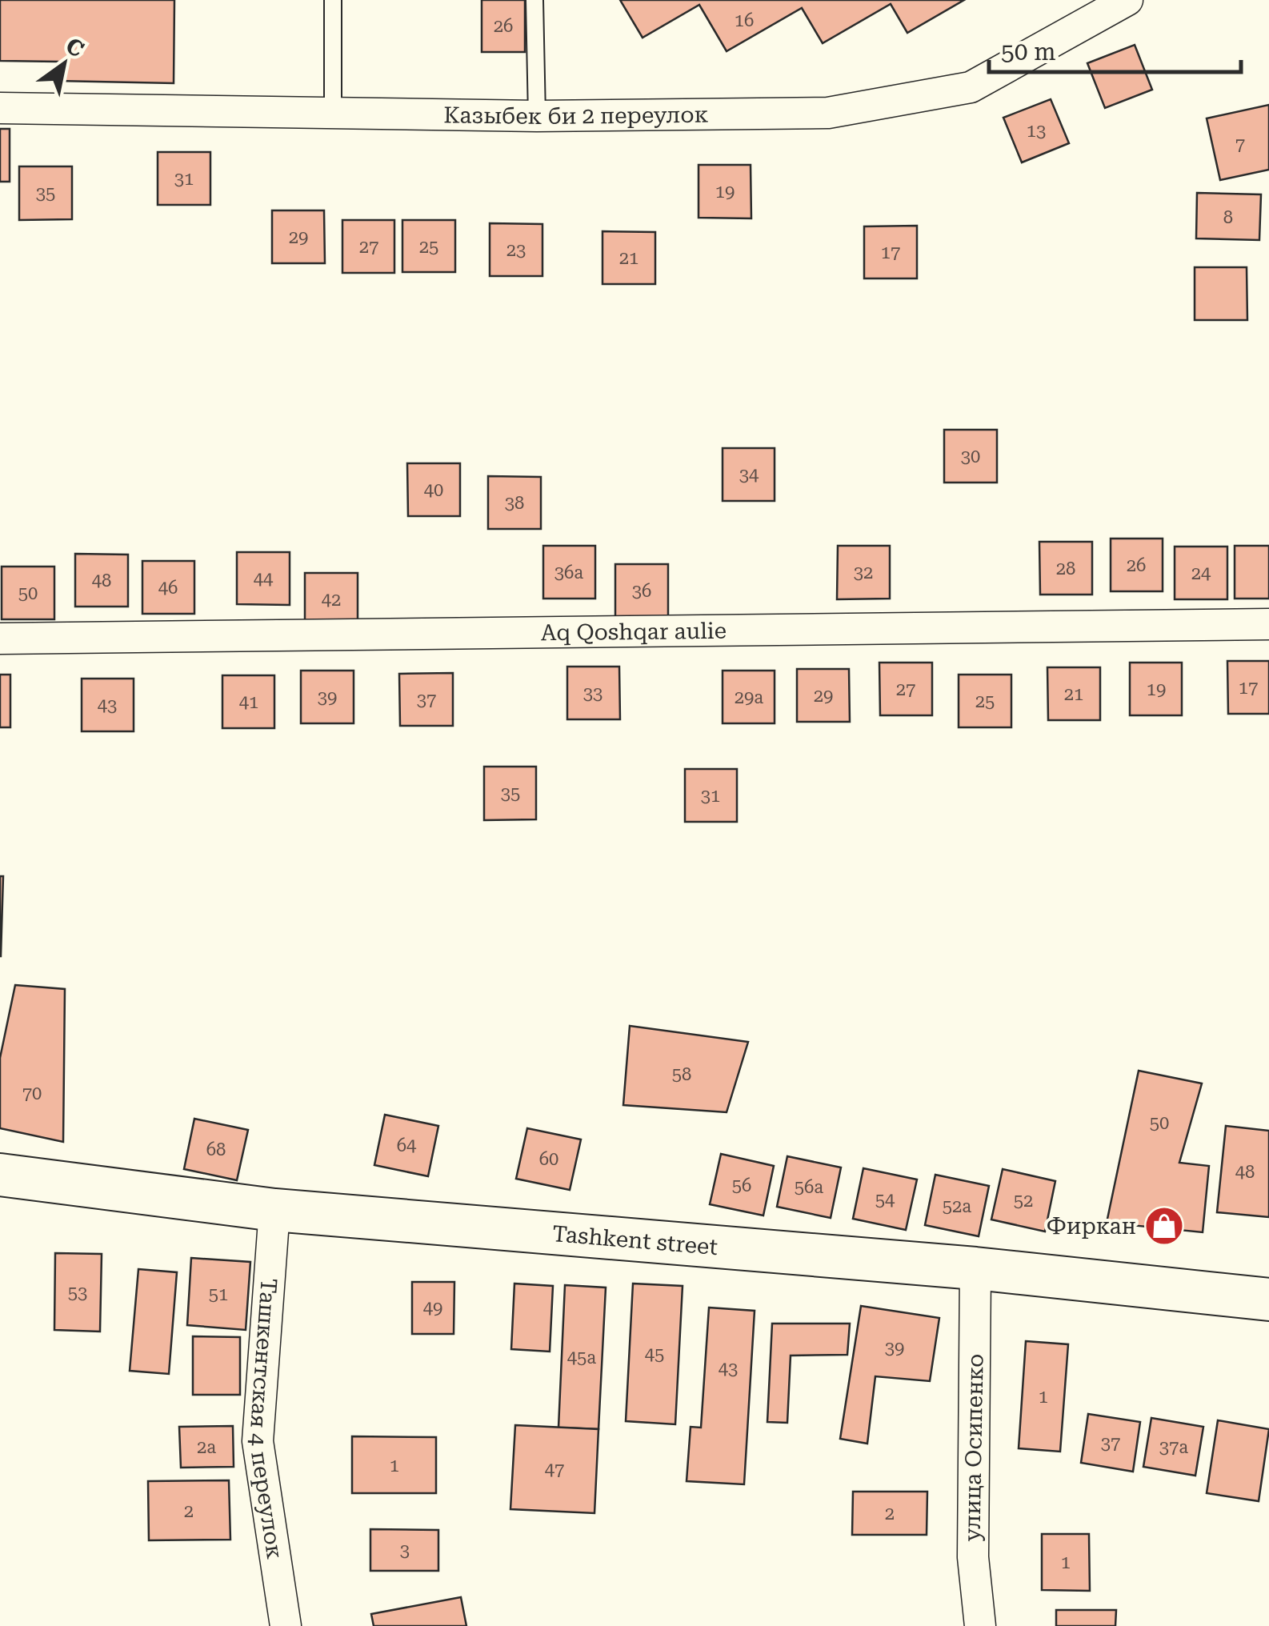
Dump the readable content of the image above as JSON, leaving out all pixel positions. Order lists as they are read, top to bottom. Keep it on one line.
{"streets":{"main road":["Tashkent street"],"street":["Казыбек би 2 переулок","Aq Qoshqar aulie","Ташкентская 4 переулок","улица Осипенко"]},"crossings":[["Tashkent street","Ташкентская 4 переулок"],["Tashkent street","улица Осипенко"]],"places":{"shop":["Фиркан"]},"house_numbers":["16","26","13","7","31","19","35","8","29","27","25","23","17","21","30","34","40","38","26","28","36а","32","24","44","48","46","36","50","42","17","27","19","33","21","29","39","29а","37","25","41","43","35","31","58","70","50","64","68","60","48","56","56а","54","52","52а","53","51","49","39","45","45а","43","1","37","2а","37а","1","47","2","2","3","1"],"scale_bar":"50 m","north":"top right"}
